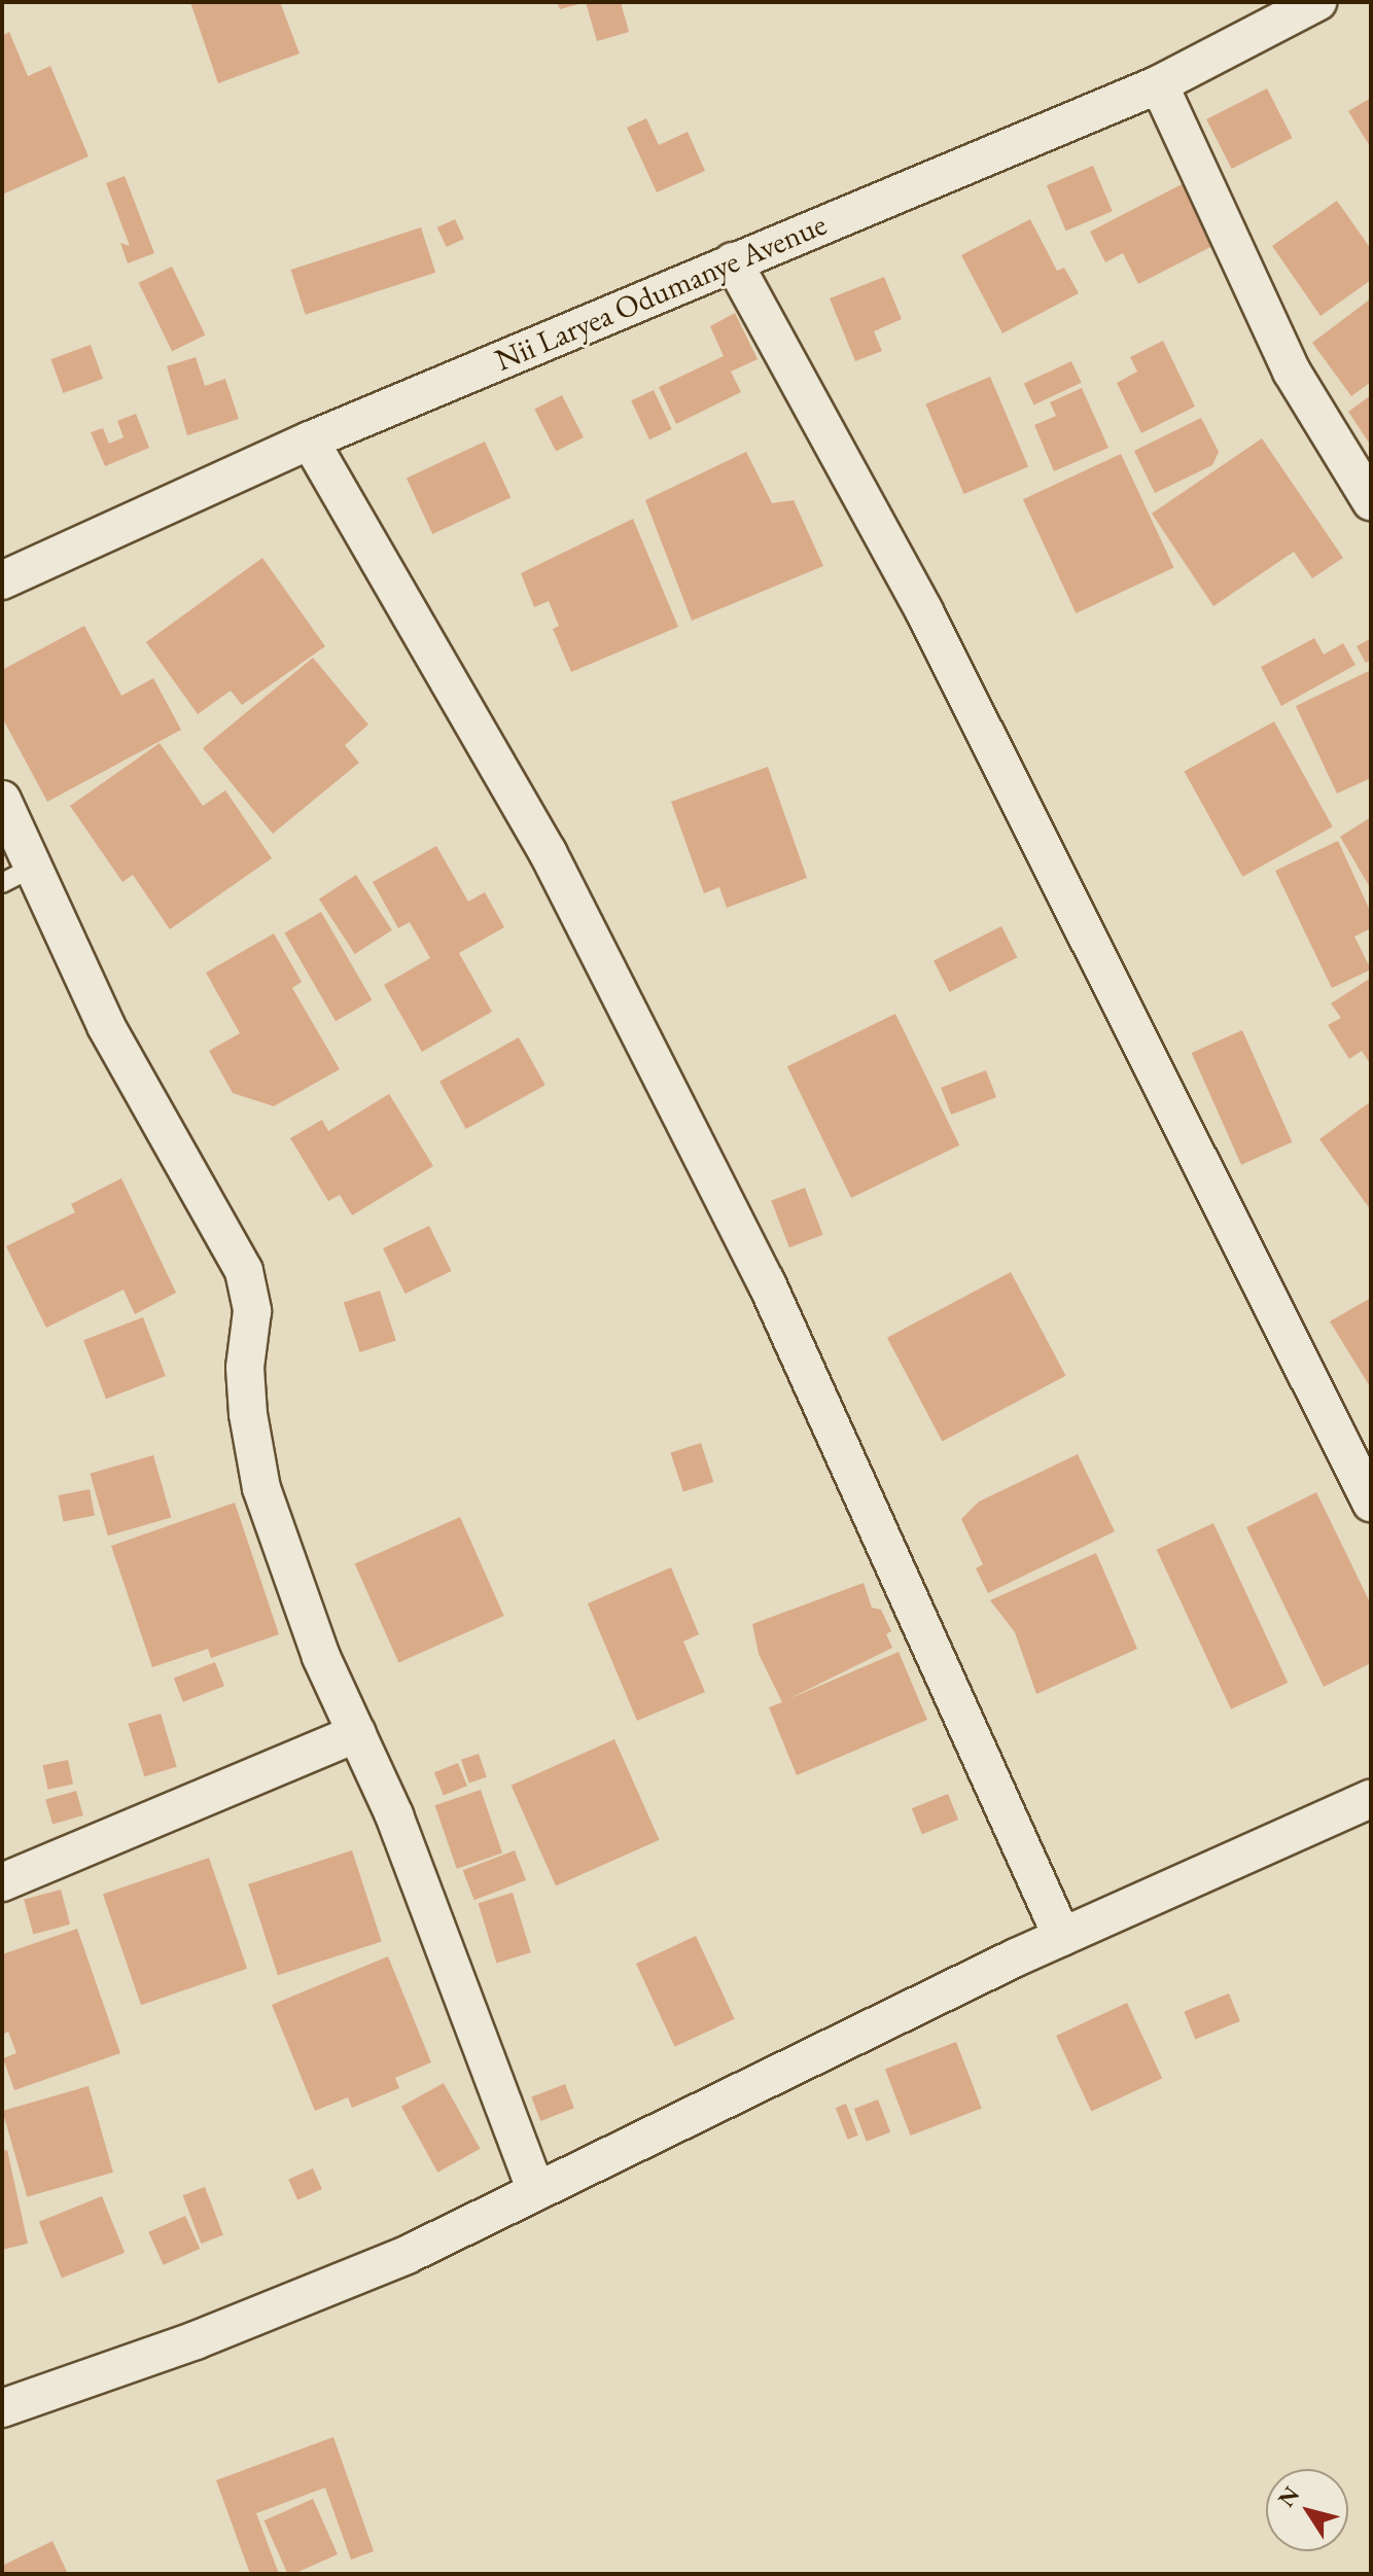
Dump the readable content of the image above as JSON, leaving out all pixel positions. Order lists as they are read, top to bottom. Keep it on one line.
{"streets":{"street":["Nii Laryea Odumanye Avenue"]},"north":"top left"}
